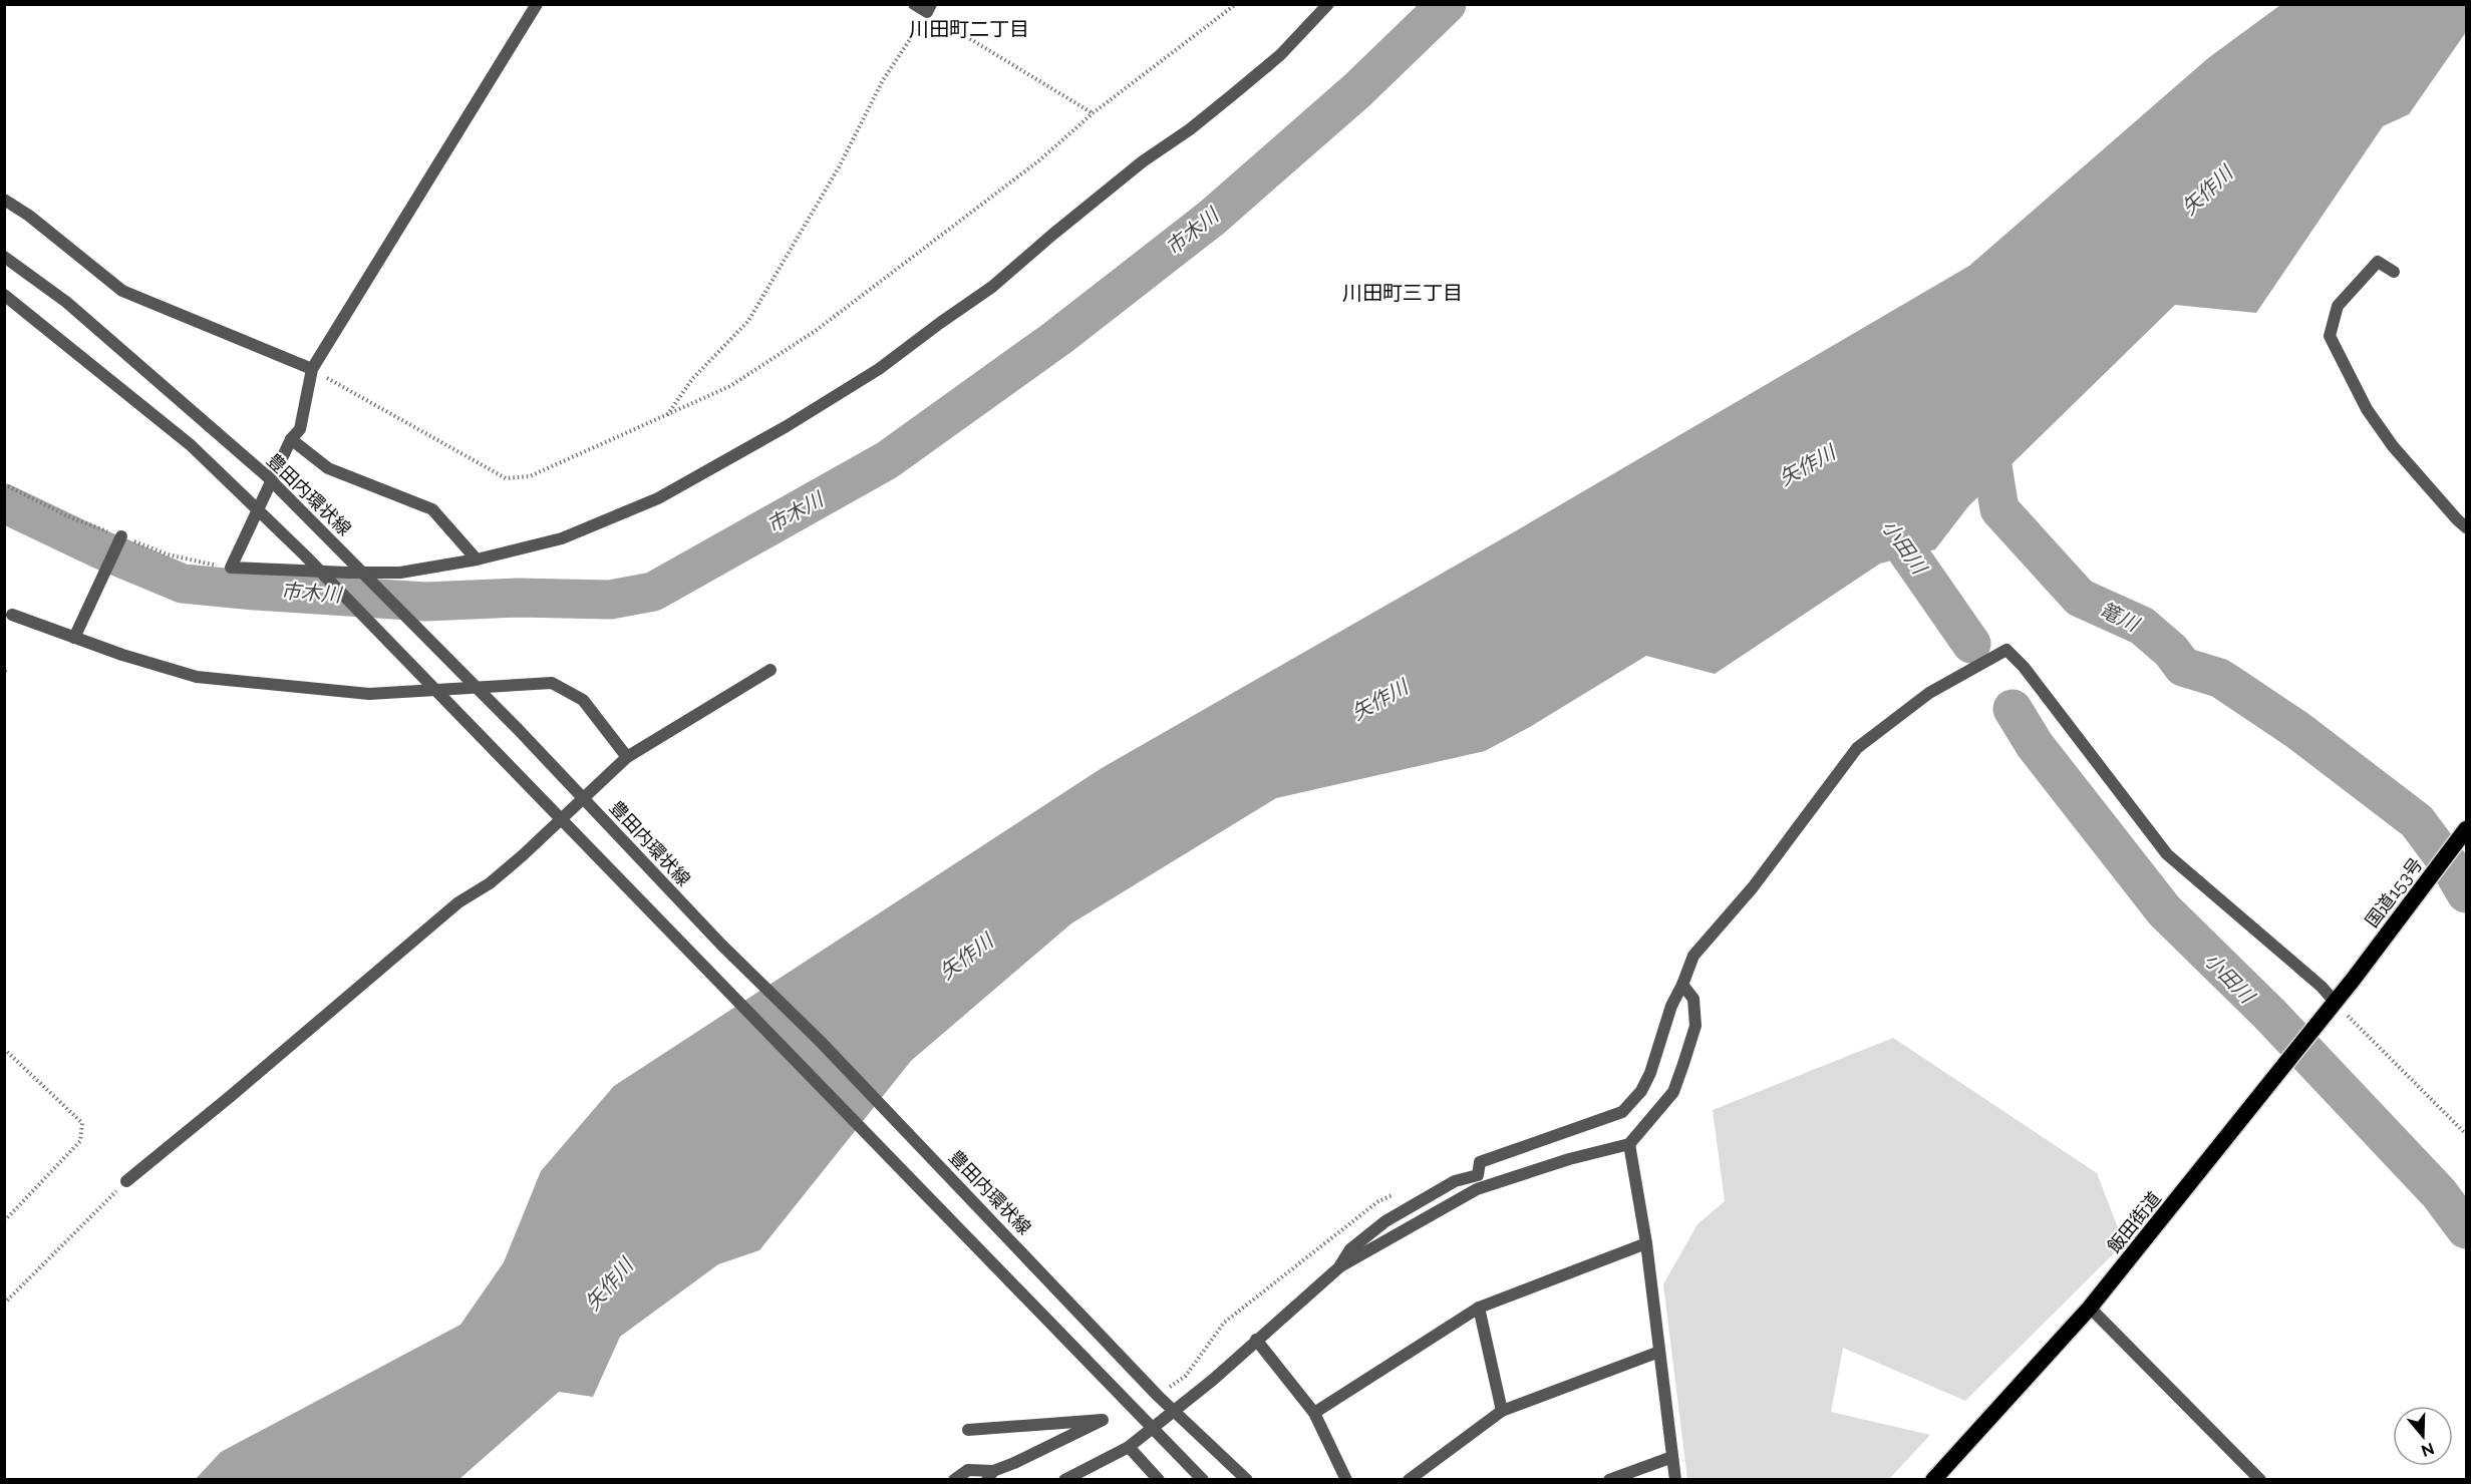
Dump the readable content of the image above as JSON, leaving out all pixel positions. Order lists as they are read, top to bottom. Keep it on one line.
{"streets":{"highway":["国道153号","飯田街道"],"street":["豊田内環状線"]},"crossings":[["国道153号","飯田街道"]],"districts":["川田町二丁目","川田町三丁目"],"water":["矢作川","市木川","小田川","篭川"],"north":"bottom"}
